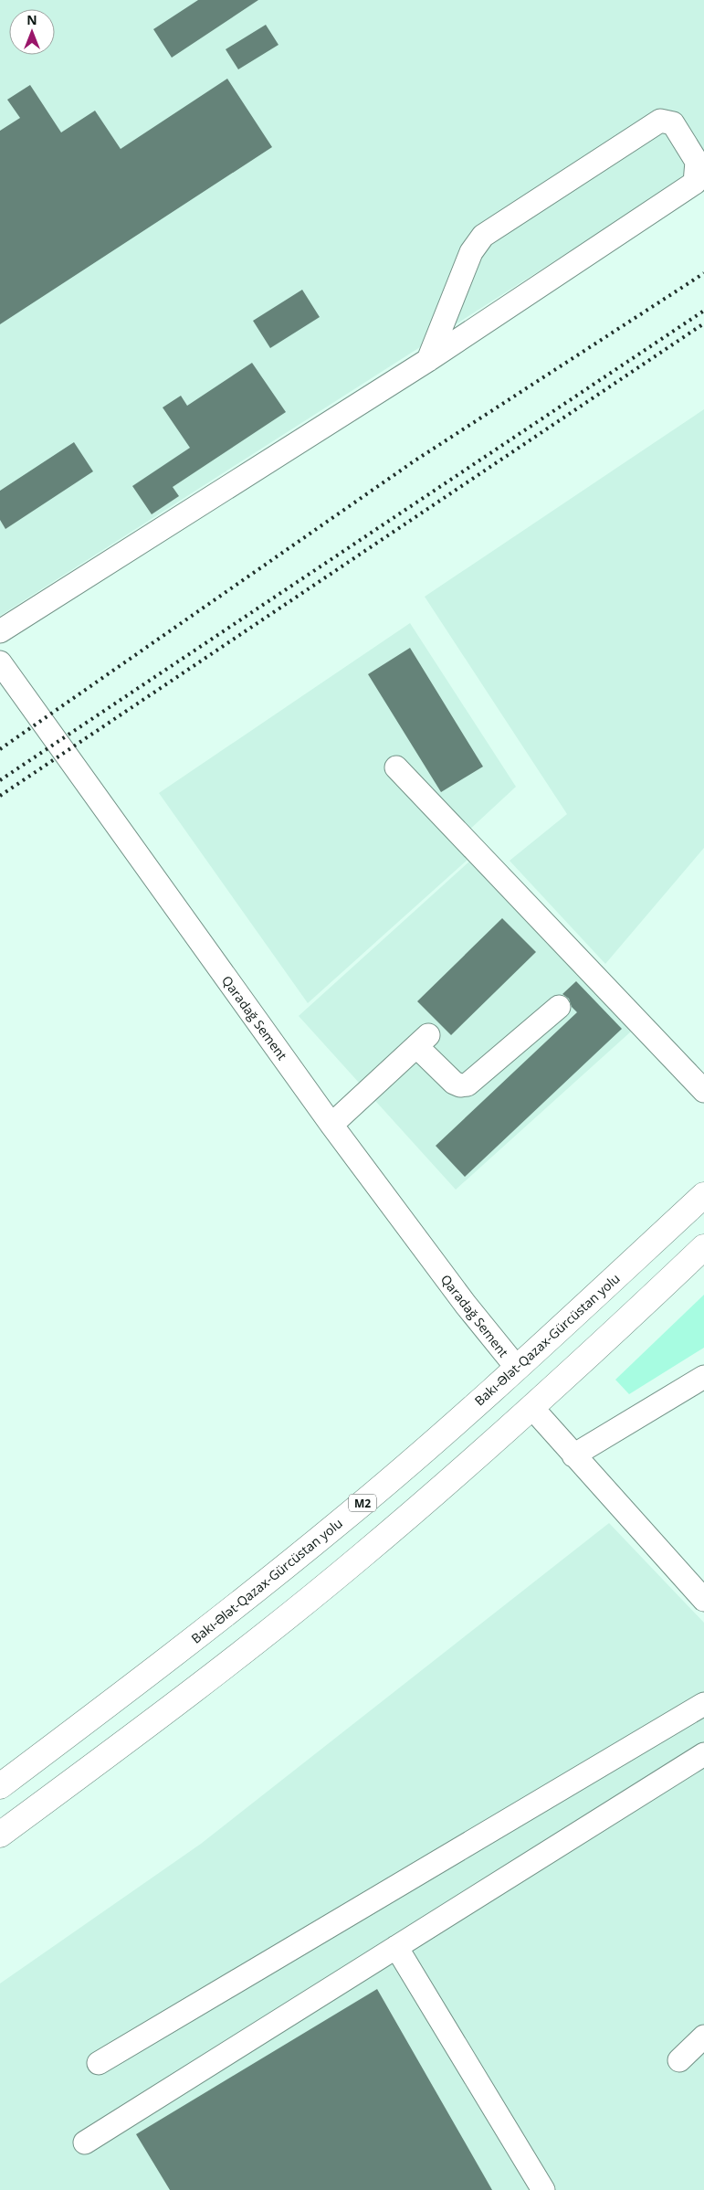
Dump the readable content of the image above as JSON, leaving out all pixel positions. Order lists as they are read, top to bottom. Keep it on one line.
{"streets":{"highway":["Bakı-Ələt-Qazax-Gürcüstan yolu","M2"],"street":["Qaradağ Sement"]},"crossings":[["Qaradağ Sement","Bakı-Ələt-Qazax-Gürcüstan yolu"]],"north":"top"}
